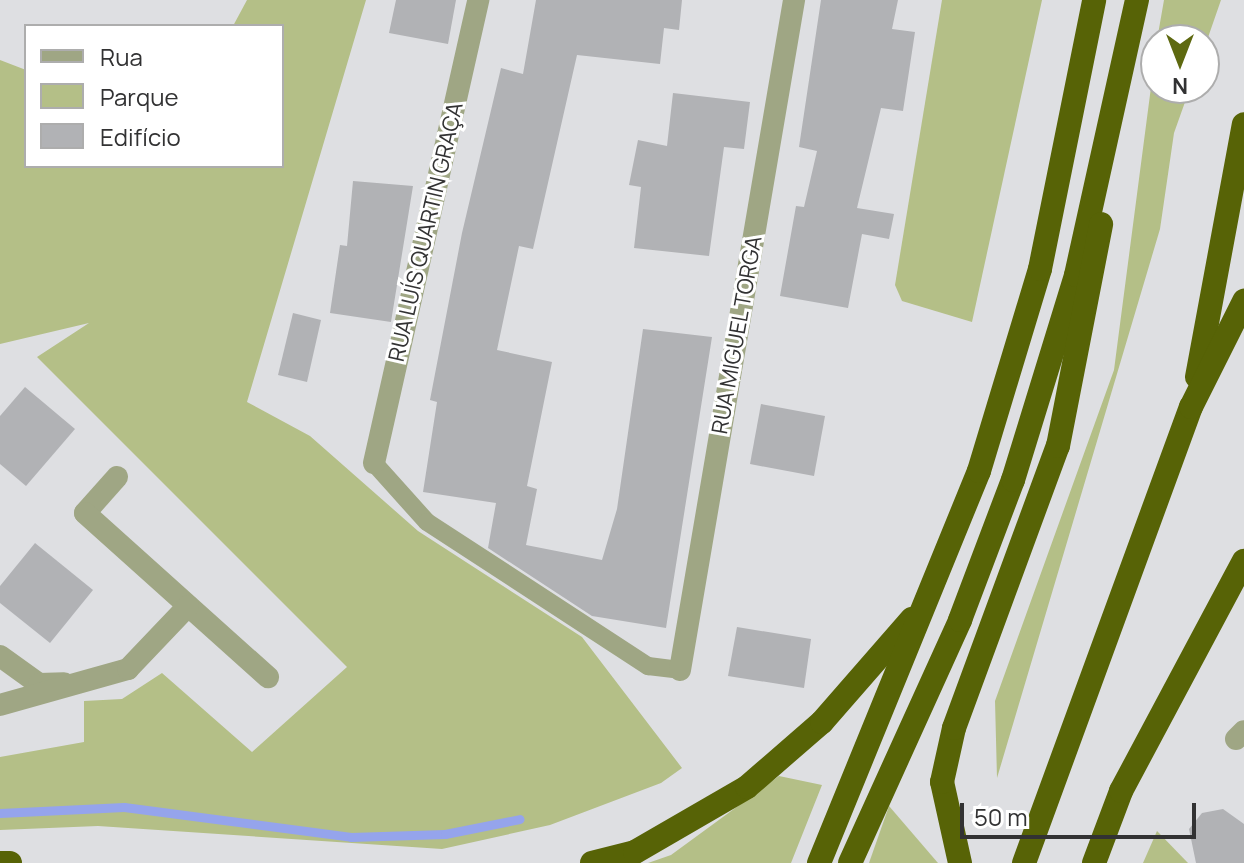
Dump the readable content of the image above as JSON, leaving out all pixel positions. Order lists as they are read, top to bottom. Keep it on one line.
{"streets":{"street":["RUA LUÍS QUARTIN GRAÇA","RUA MIGUEL TORGA"]},"legend":["Rua","Parque","Edifício"],"scale_bar":"50 m","north":"bottom"}
